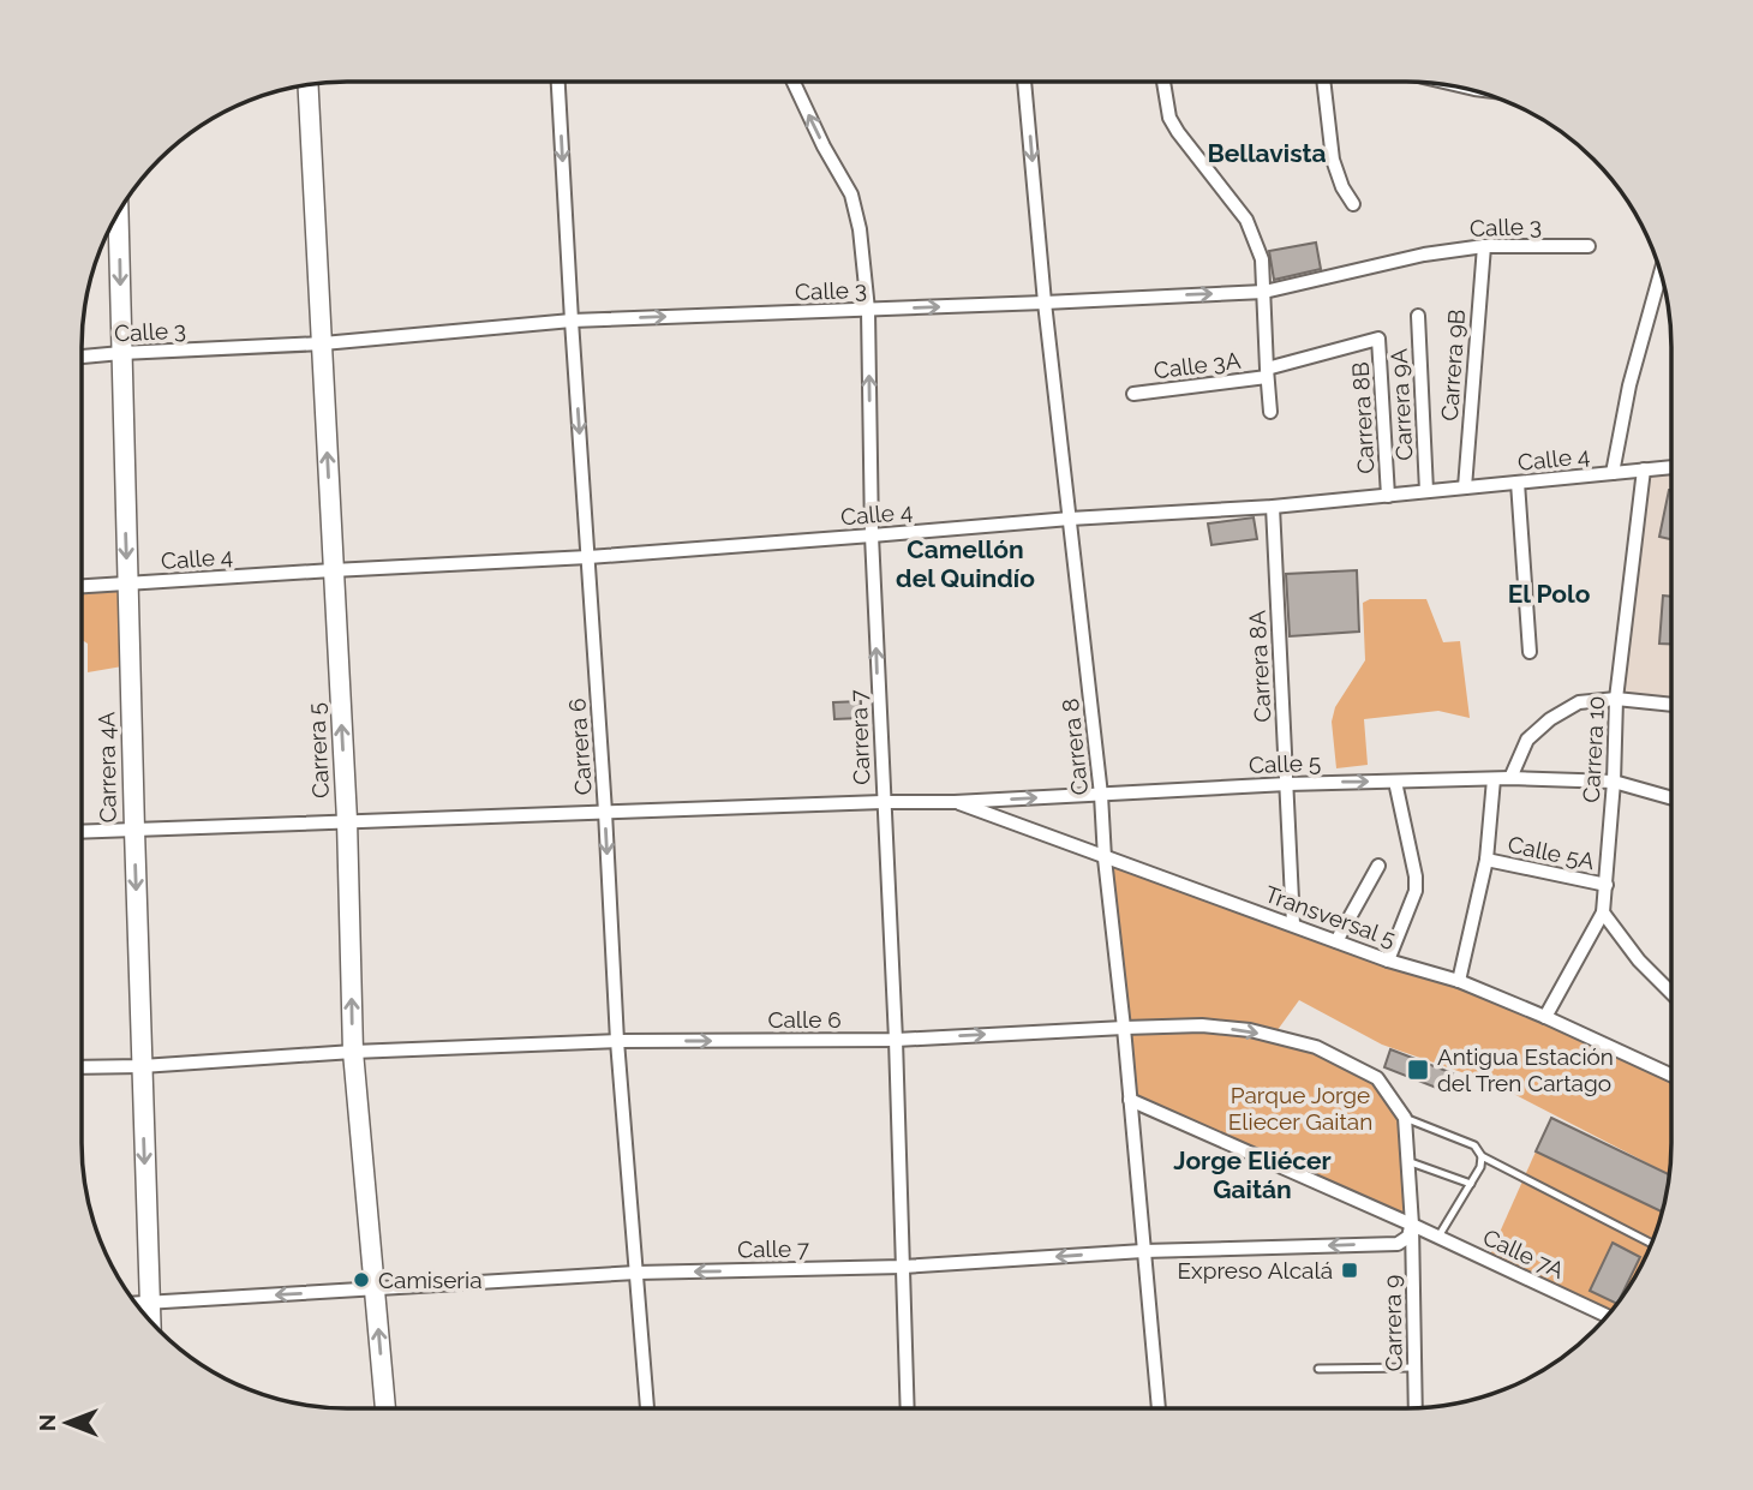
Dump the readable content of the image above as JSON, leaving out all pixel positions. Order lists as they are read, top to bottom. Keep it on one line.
{"streets":{"main road":["Carrera 5","Carrera 4A"],"street":["Calle 3","Calle 3A","Carrera 9B","Carrera 9A","Carrera 8B","Calle 4","Carrera 8A","Carrera 7","Carrera 6","Carrera 8","Carrera 10","Calle 5","Calle 5A","Transversal 5","Calle 6","Calle 7","Calle 7A","Carrera 9"]},"crossings":[["Calle 3","Carrera 9B"],["Calle 3","Carrera 7"],["Calle 3","Carrera 6"],["Calle 3","Carrera 8"],["Calle 3","Carrera 5"],["Calle 3","Carrera 4A"],["Calle 3A","Carrera 8B"],["Carrera 9B","Calle 4"],["Carrera 9A","Calle 4"],["Carrera 8B","Calle 4"],["Calle 4","Carrera 8A"],["Calle 4","Carrera 7"],["Calle 4","Carrera 6"],["Calle 4","Carrera 8"],["Calle 4","Carrera 10"],["Calle 4","Carrera 5"],["Calle 4","Carrera 4A"],["Carrera 8A","Calle 5"],["Carrera 8A","Transversal 5"],["Carrera 7","Calle 5"],["Carrera 7","Calle 6"],["Carrera 7","Calle 7"],["Carrera 6","Calle 5"],["Carrera 6","Calle 6"],["Carrera 6","Calle 7"],["Carrera 8","Calle 5"],["Carrera 8","Transversal 5"],["Carrera 8","Calle 6"],["Carrera 8","Calle 7"],["Carrera 8","Calle 7A"],["Carrera 10","Calle 5"],["Carrera 10","Calle 5A"],["Carrera 10","Transversal 5"],["Carrera 5","Calle 5"],["Carrera 5","Calle 6"],["Carrera 5","Calle 7"],["Calle 5","Carrera 4A"],["Calle 5","Transversal 5"],["Carrera 4A","Calle 6"],["Carrera 4A","Calle 7"],["Calle 7","Calle 7A"],["Calle 7","Carrera 9"],["Calle 7A","Carrera 9"]],"one_way":["Calle 3","Carrera 7","Carrera 6","Carrera 5","Carrera 4A","Calle 6","Calle 7"],"districts":["Bellavista","Camellón del Quindío","El Polo","Jorge Eliécer Gaitán"],"parks":["Parque Jorge Eliecer Gaitan"],"places":{"transit":["Antigua Estación del Tren Cartago","Expreso Alcalá"],"other":["Camiseria"]},"north":"left"}
